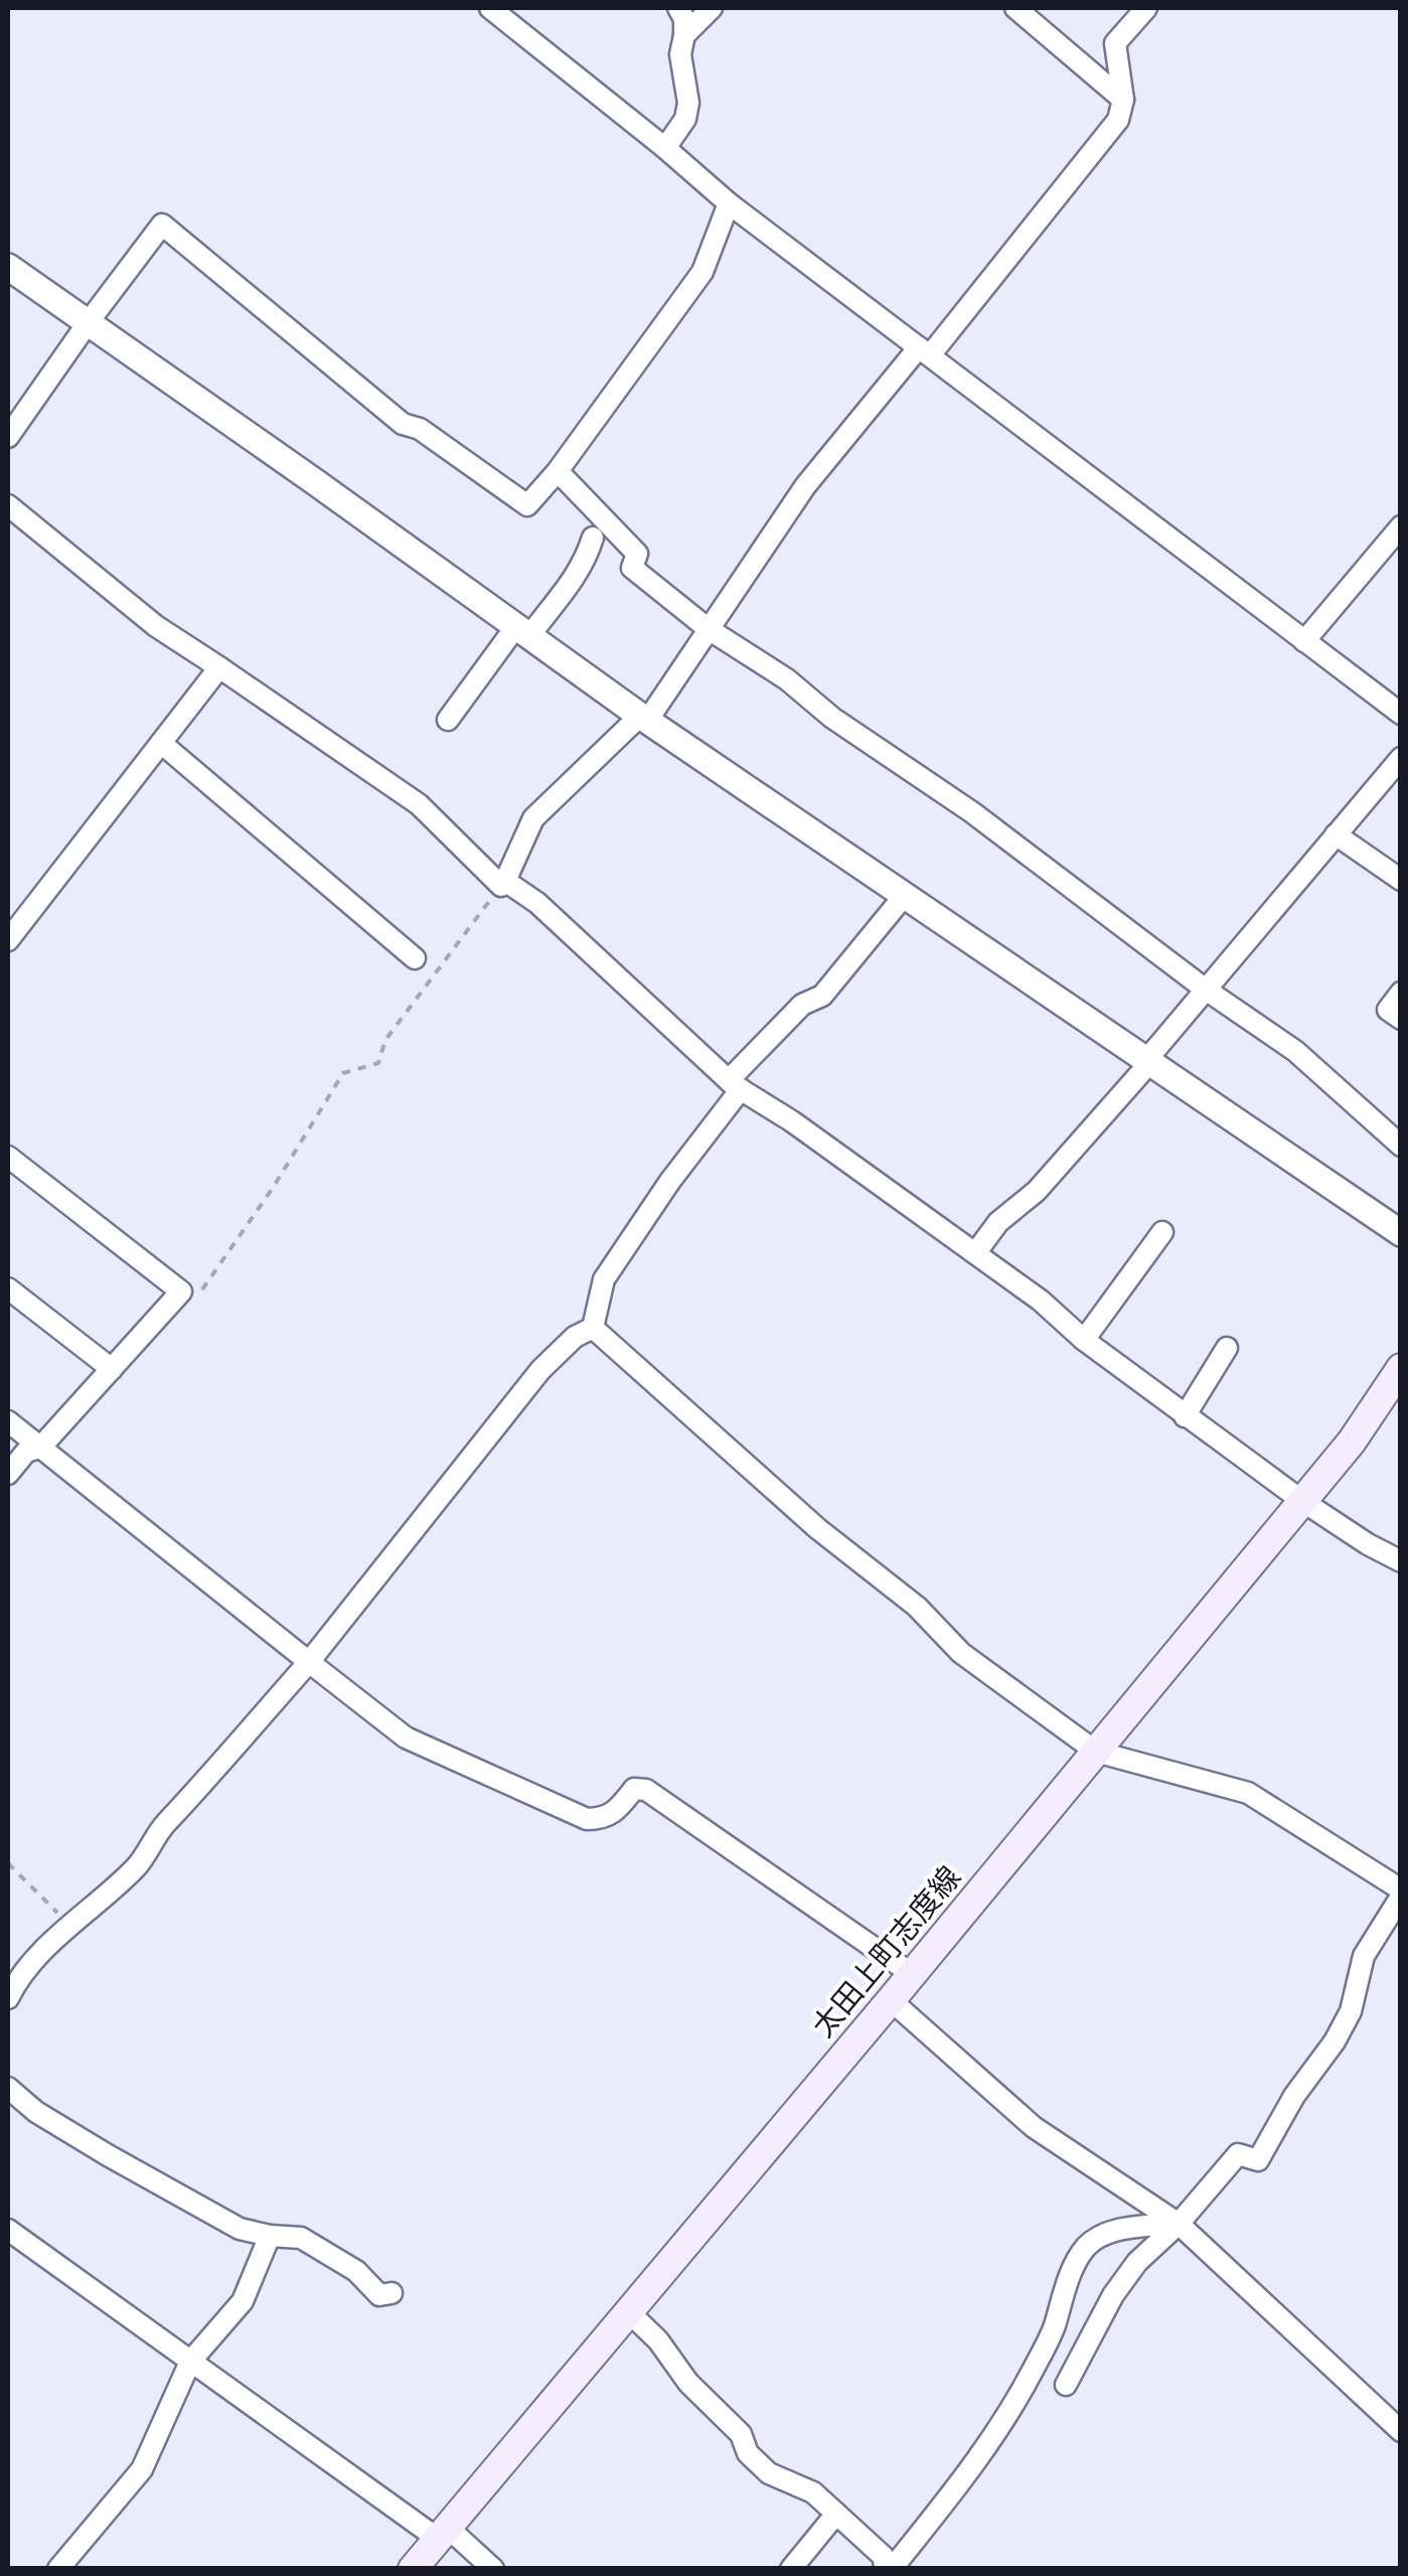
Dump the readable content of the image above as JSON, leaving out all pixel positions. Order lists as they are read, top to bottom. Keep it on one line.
{"streets":{"main road":["太田上町志度線"]}}
